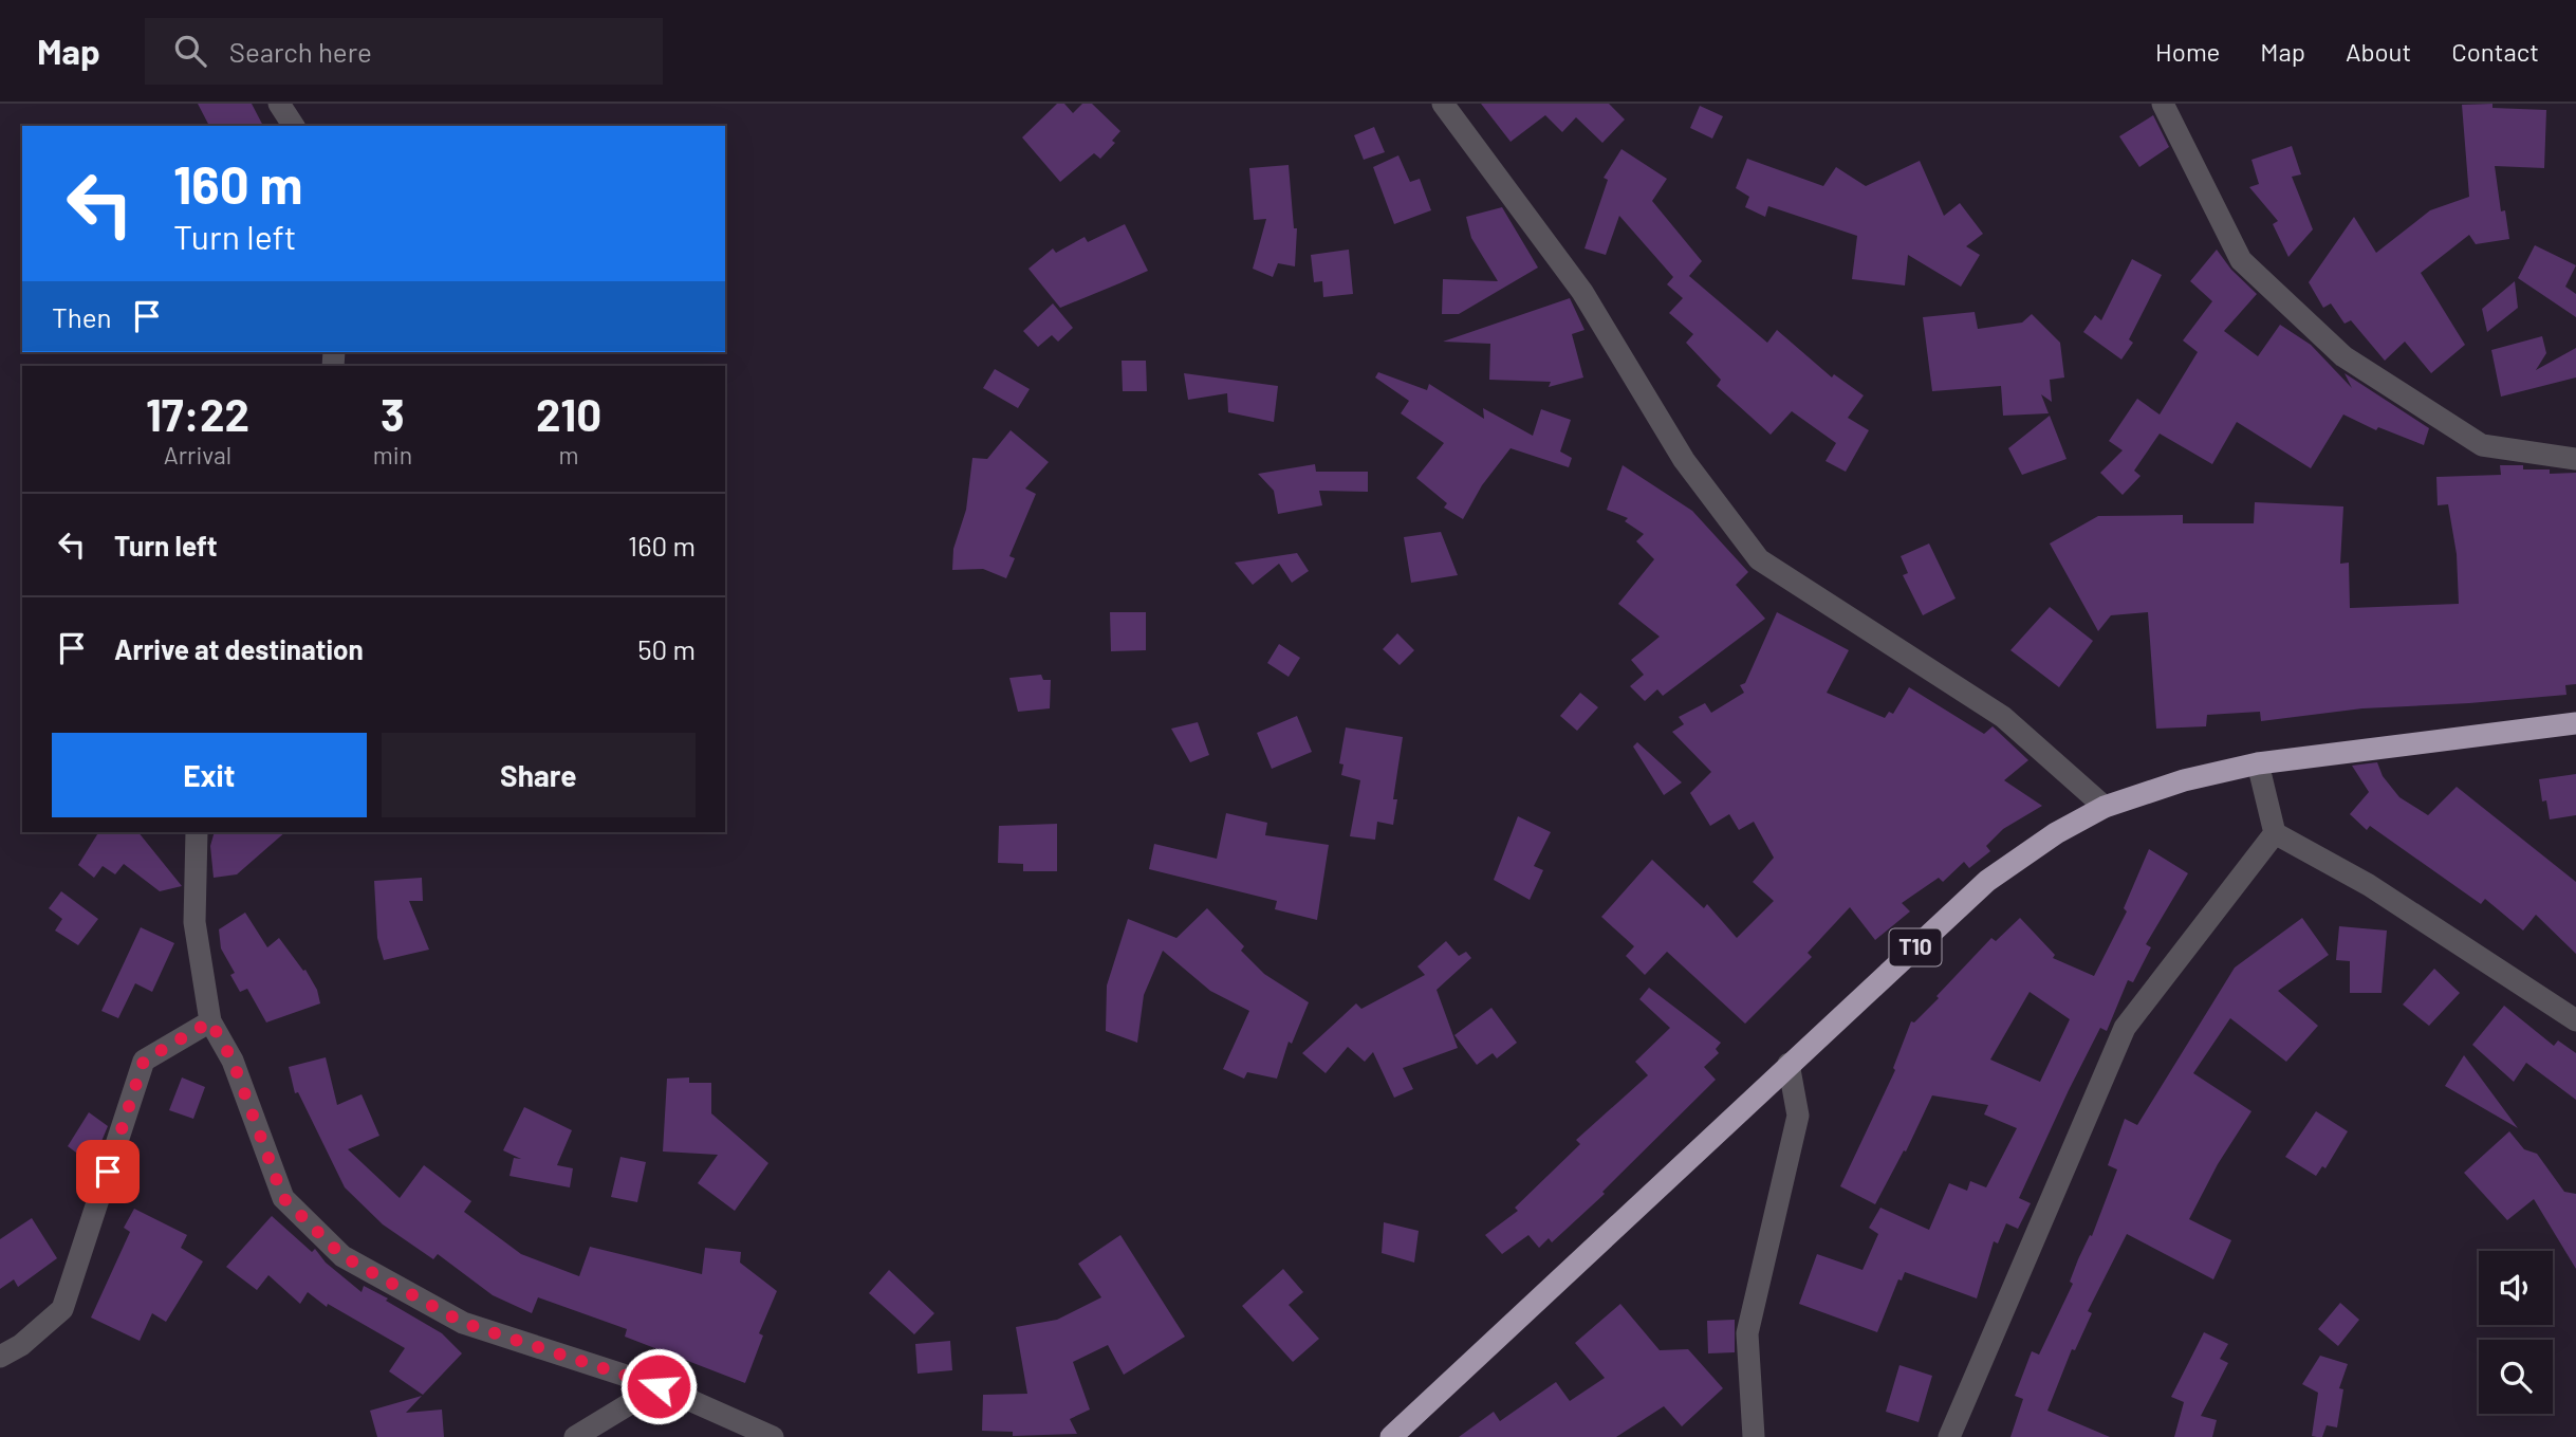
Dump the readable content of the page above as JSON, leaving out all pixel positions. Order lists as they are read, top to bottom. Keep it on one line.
{"streets":{"highway":["T10"]},"page":{"header":"Map","search":"Search here","nav":["Home","Map","About","Contact"],"turn":["160 m","Turn left"],"then":"Then","eta":["17:22","Arrival","3","min","210","m"],"list":[{"name":"Turn left","value":"160 m"},{"name":"Arrive at destination","value":"50 m"}],"buttons":["Exit","Share"]}}
